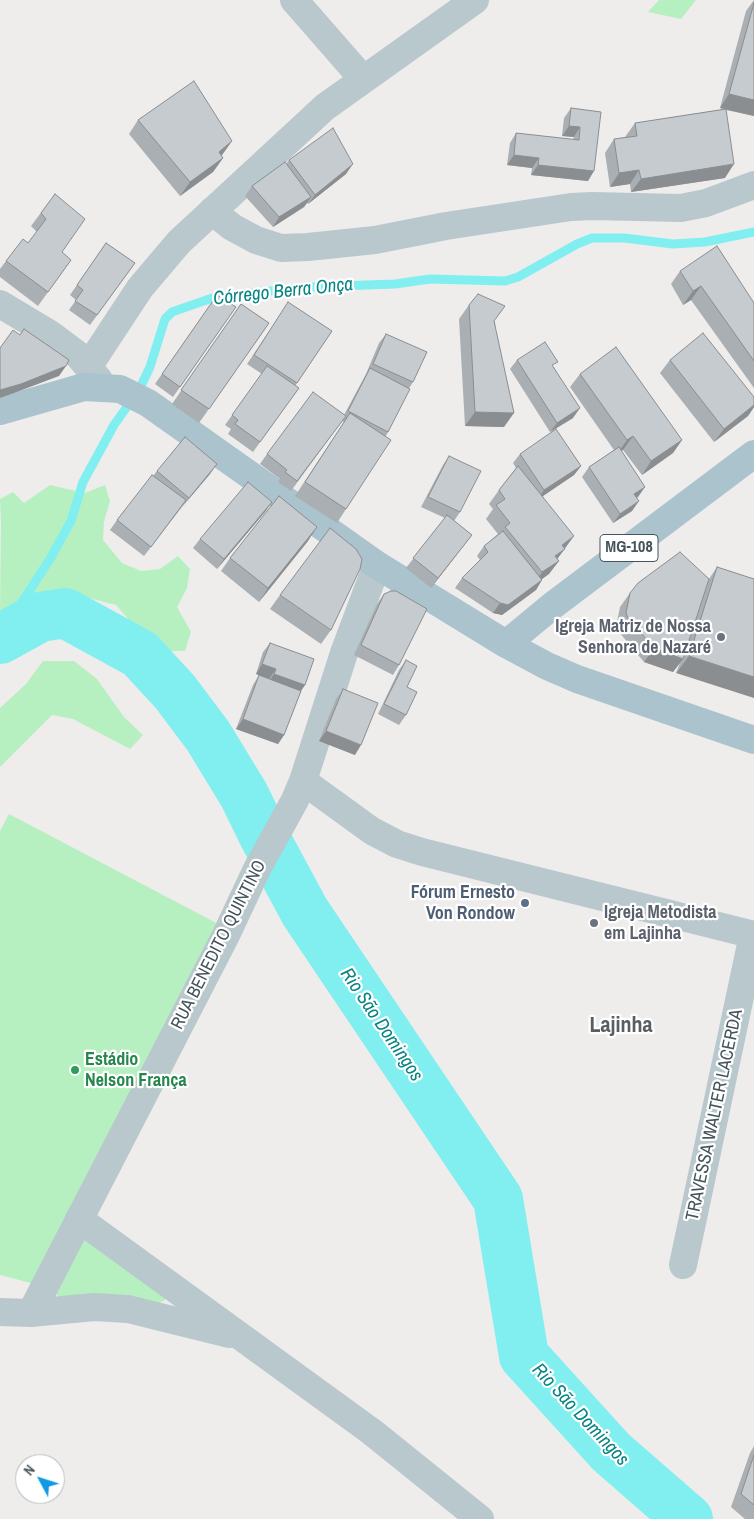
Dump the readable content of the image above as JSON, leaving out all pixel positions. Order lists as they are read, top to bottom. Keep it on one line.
{"streets":{"main road":["MG-108"],"street":["RUA BENEDITO QUINTINO","TRAVESSA WALTER LACERDA"]},"districts":["Lajinha"],"water":["Córrego Berra Onça","Rio São Domingos"],"places":["Igreja Matriz de Nossa Senhora de Nazaré","Fórum Ernesto Von Rondow","Igreja Metodista em Lajinha","Estádio Nelson França"],"north":"top left"}
